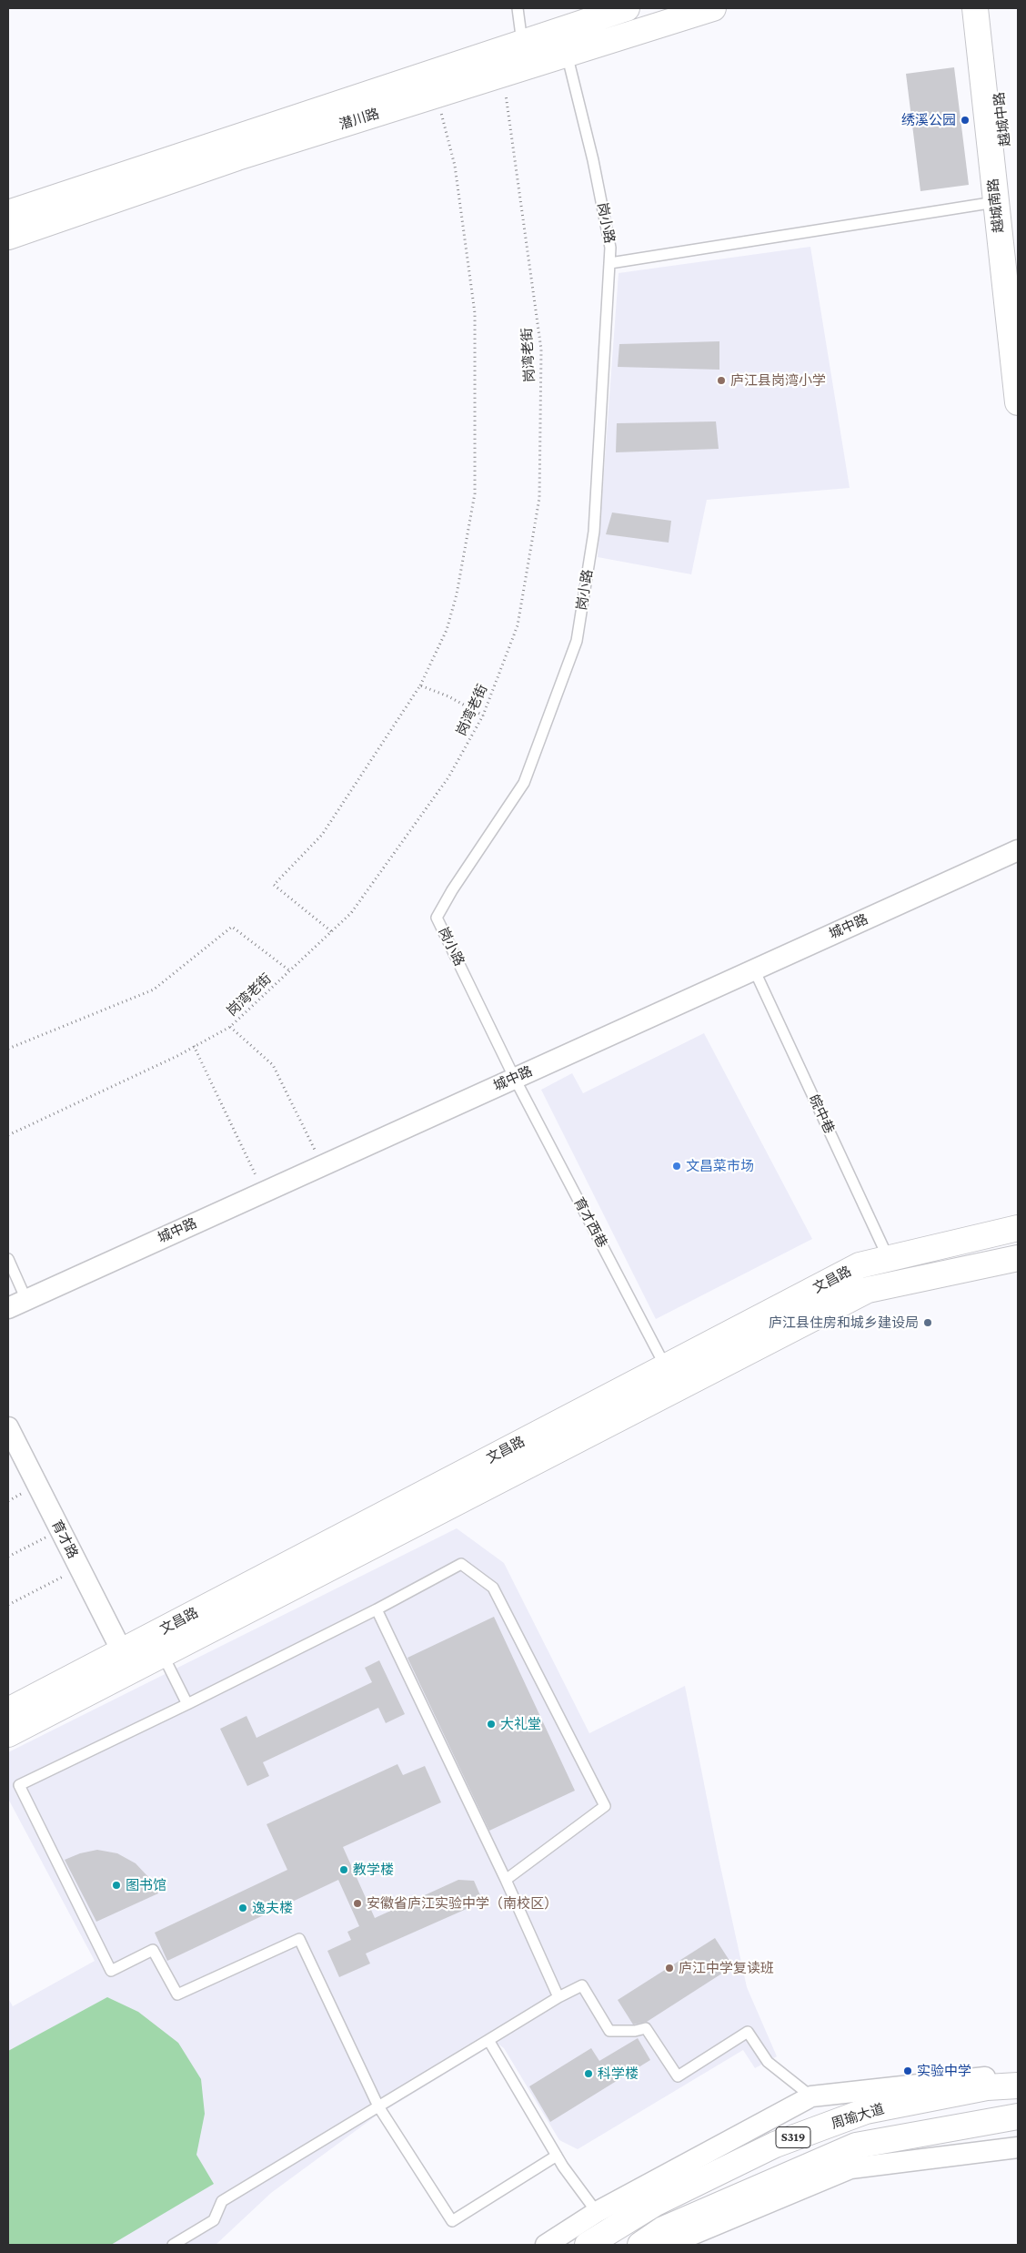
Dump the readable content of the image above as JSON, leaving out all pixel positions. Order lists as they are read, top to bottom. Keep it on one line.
{"streets":{"main road":["潜川路","越城中路","越城南路","文昌路","周瑜大道","S319"],"street":["城中路","育才路"],"lane":["岗小路","皖中巷","育才西巷"],"path":["岗湾老街"]},"crossings":[["潜川路","岗小路"],["潜川路","岗湾老街"],["岗小路","城中路"],["岗小路","育才西巷"],["城中路","皖中巷"],["城中路","育才西巷"],["皖中巷","文昌路"],["育才西巷","文昌路"],["文昌路","育才路"]],"places":["绣溪公园","庐江县岗湾小学","文昌菜市场","庐江县住房和城乡建设局","大礼堂","教学楼","图书馆","安徽省庐江实验中学（南校区）","逸夫楼","庐江中学复读班","实验中学","科学楼"]}
